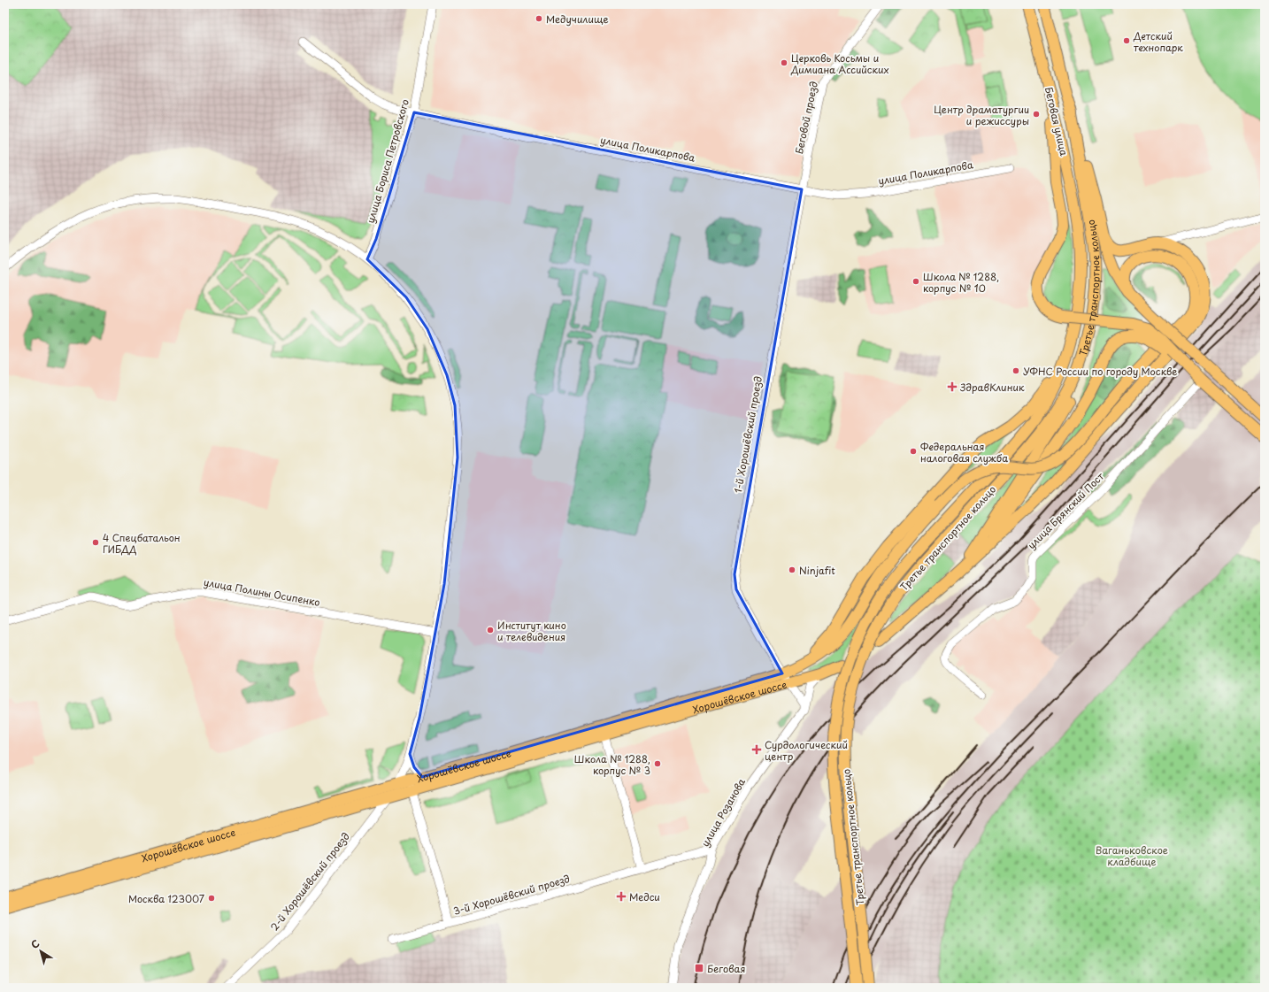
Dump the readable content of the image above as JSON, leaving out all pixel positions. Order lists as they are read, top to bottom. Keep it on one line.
{"streets":{"main road":["Беговая улица","Третье транспортное кольцо","Хорошёвское шоссе"],"street":["Беговой проезд","улица Поликарпова","улица Бориса Петровского","1-й Хорошёвский проезд","улица Брянский Пост","улица Полины Осипенко","улица Розанова","2-й Хорошёвский проезд","3-й Хорошёвский проезд"]},"crossings":[["Беговой проезд","улица Поликарпова"],["Беговой проезд","1-й Хорошёвский проезд"],["Беговая улица","Третье транспортное кольцо"],["улица Поликарпова","улица Бориса Петровского"],["улица Поликарпова","1-й Хорошёвский проезд"],["улица Бориса Петровского","2-й Хорошёвский проезд"],["1-й Хорошёвский проезд","Хорошёвское шоссе"],["улица Полины Осипенко","2-й Хорошёвский проезд"],["Хорошёвское шоссе","2-й Хорошёвский проезд"],["Хорошёвское шоссе","3-й Хорошёвский проезд"],["улица Розанова","3-й Хорошёвский проезд"]],"parks":["Ваганьковское кладбище"],"places":{"other":["Медучилище","Детский технопарк","Церковь Косьмы и Димиана Ассийских","Центр драматургии и режиссуры","Школа № 1288, корпус № 10","УФНС России по городу Москве","Федеральная налоговая служба","4 Спецбатальон ГИБДД","Ninjafit","Институт кино и телевидения","Школа № 1288, корпус № 3","Москва 123007"],"health":["ЗдравКлиник","Сурдологический центр","Медси"],"transit":["Беговая"]},"north":"top left"}
